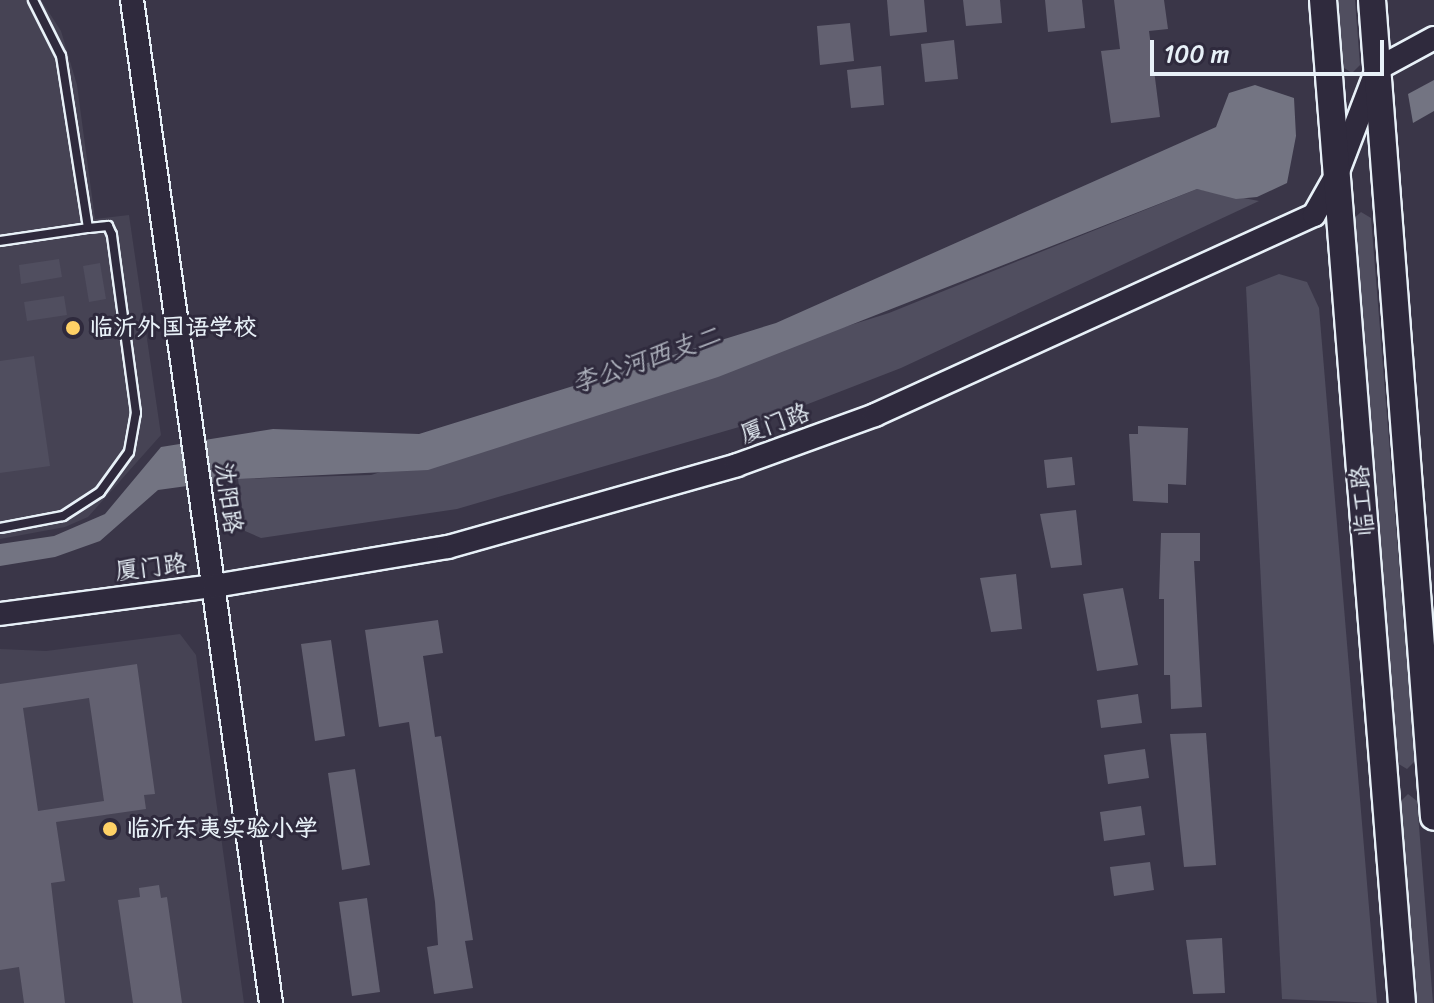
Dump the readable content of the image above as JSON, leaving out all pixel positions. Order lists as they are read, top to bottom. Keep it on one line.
{"streets":{"main road":["临工路"],"street":["厦门路","沈阳路"]},"crossings":[["厦门路","沈阳路"],["厦门路","临工路"]],"water":["李公河西支二"],"places":["临沂外国语学校","临沂东夷实验小学"],"scale_bar":"100 m"}
